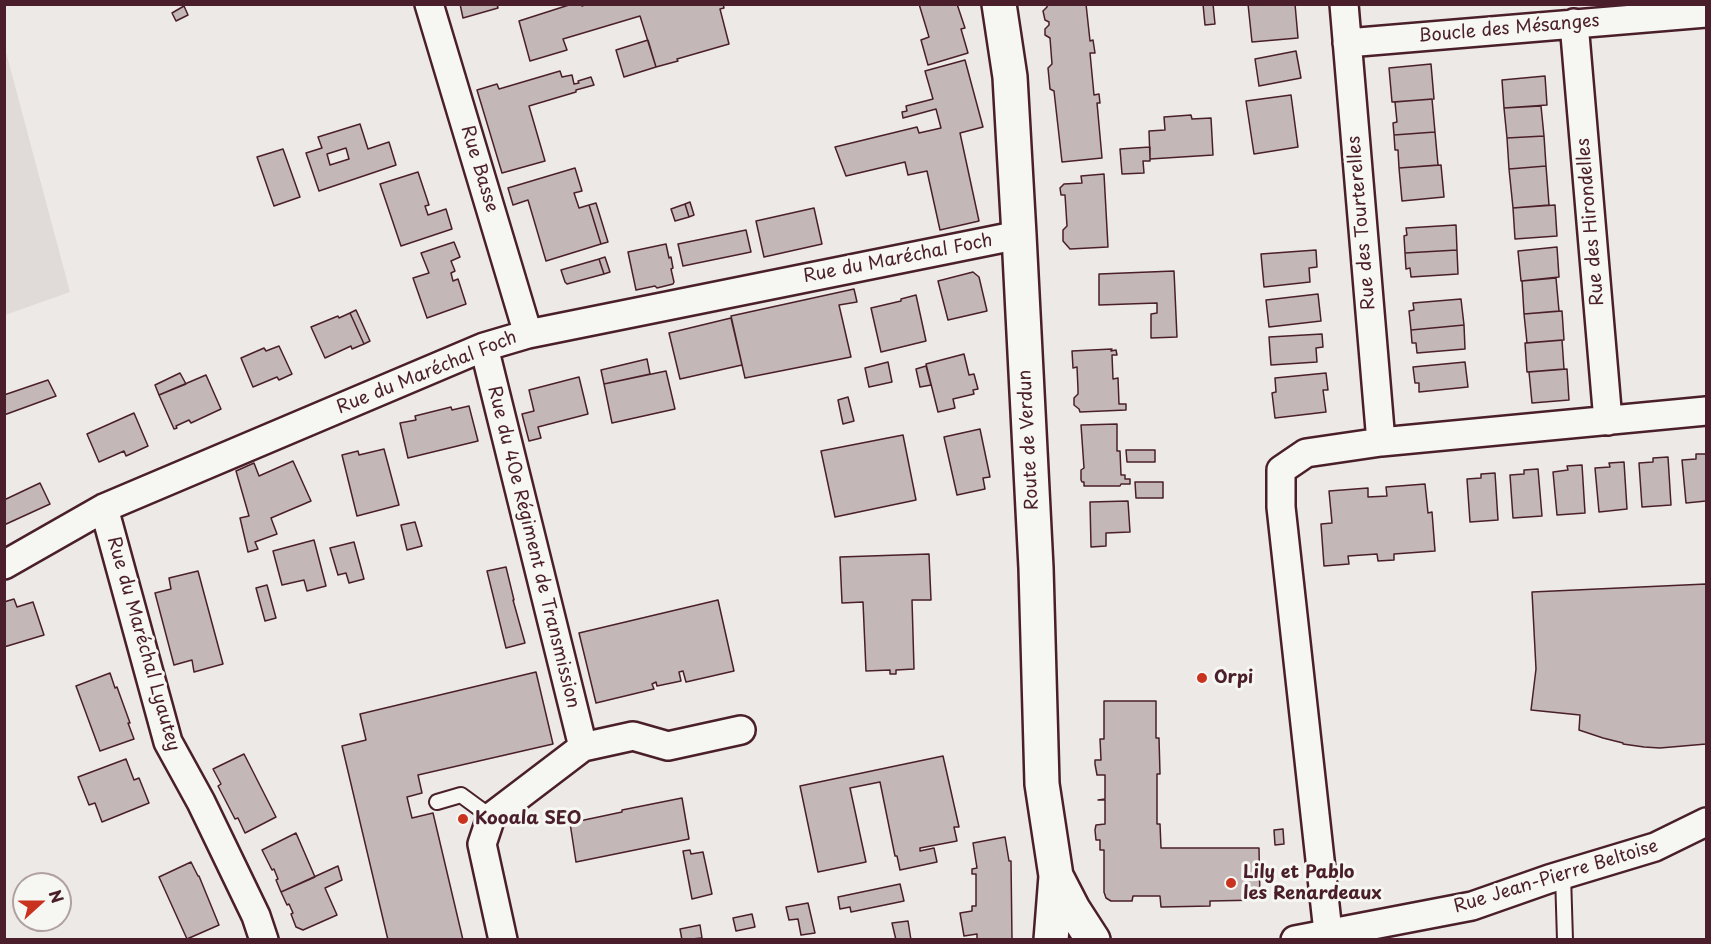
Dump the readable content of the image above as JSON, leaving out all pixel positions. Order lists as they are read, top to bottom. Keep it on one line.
{"streets":{"main road":["Route de Verdun"],"street":["Boucle des Mésanges","Rue Basse","Rue des Hirondelles","Rue des Tourterelles","Rue du Maréchal Foch","Rue du 40e Régiment de Transmission","Rue du Maréchal Lyautey","Rue Jean-Pierre Beltoise"]},"crossings":[["Boucle des Mésanges","Rue des Hirondelles"],["Boucle des Mésanges","Rue des Tourterelles"],["Rue Basse","Rue du Maréchal Foch"],["Rue du Maréchal Foch","Route de Verdun"],["Rue du Maréchal Foch","Rue du 40e Régiment de Transmission"],["Rue du Maréchal Foch","Rue du Maréchal Lyautey"]],"places":["Orpi","Kooala SEO","Lily et Pablo les Renardeaux"],"north":"right"}
